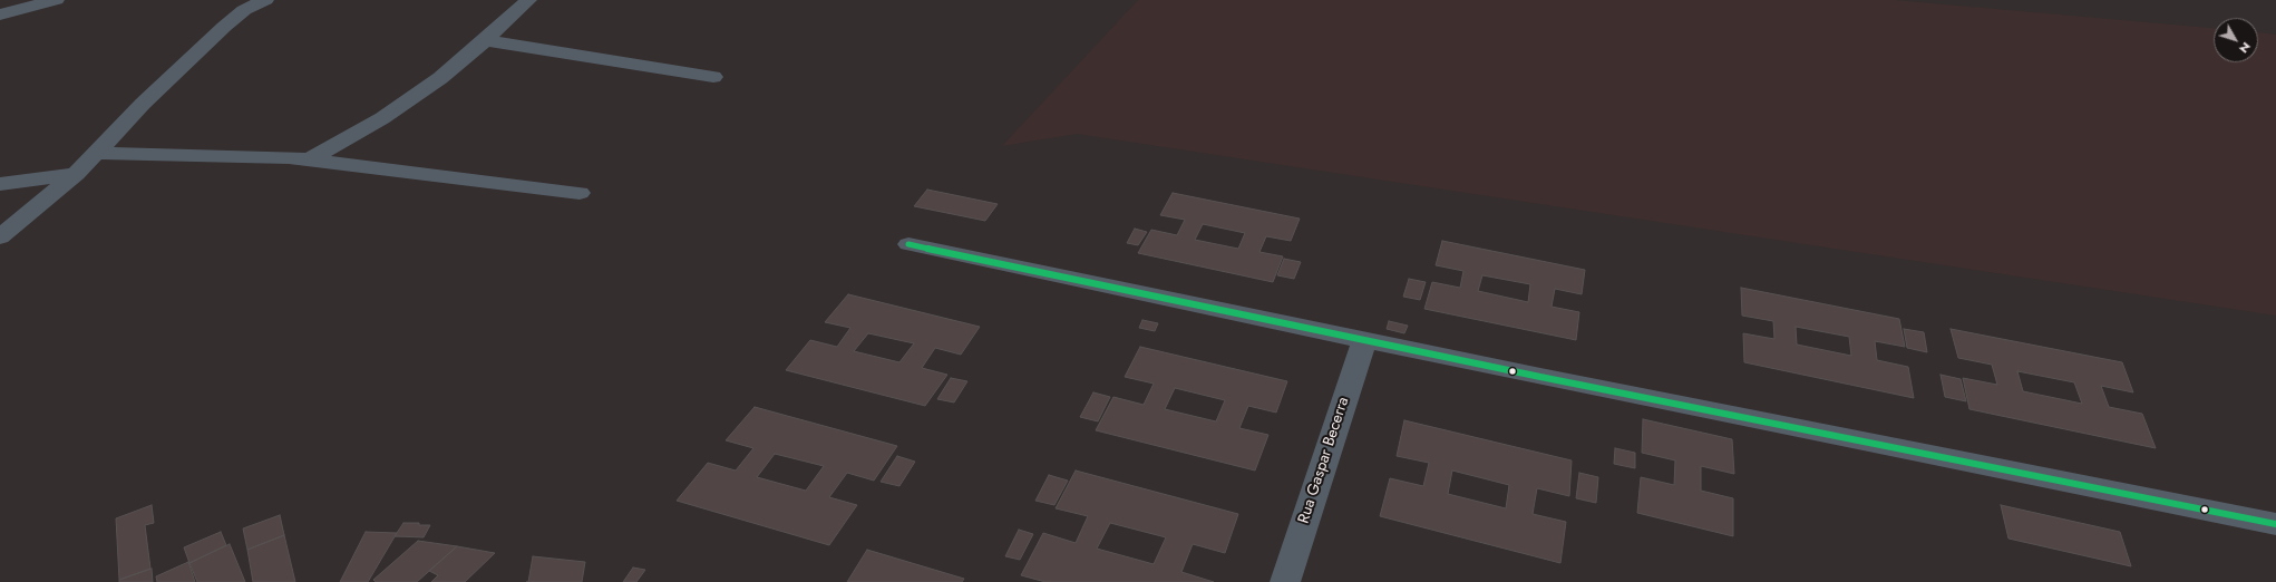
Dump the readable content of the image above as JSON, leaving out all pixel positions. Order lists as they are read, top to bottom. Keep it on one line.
{"streets":{"street":["Rua Gaspar Becerra"]},"north":"bottom right"}
